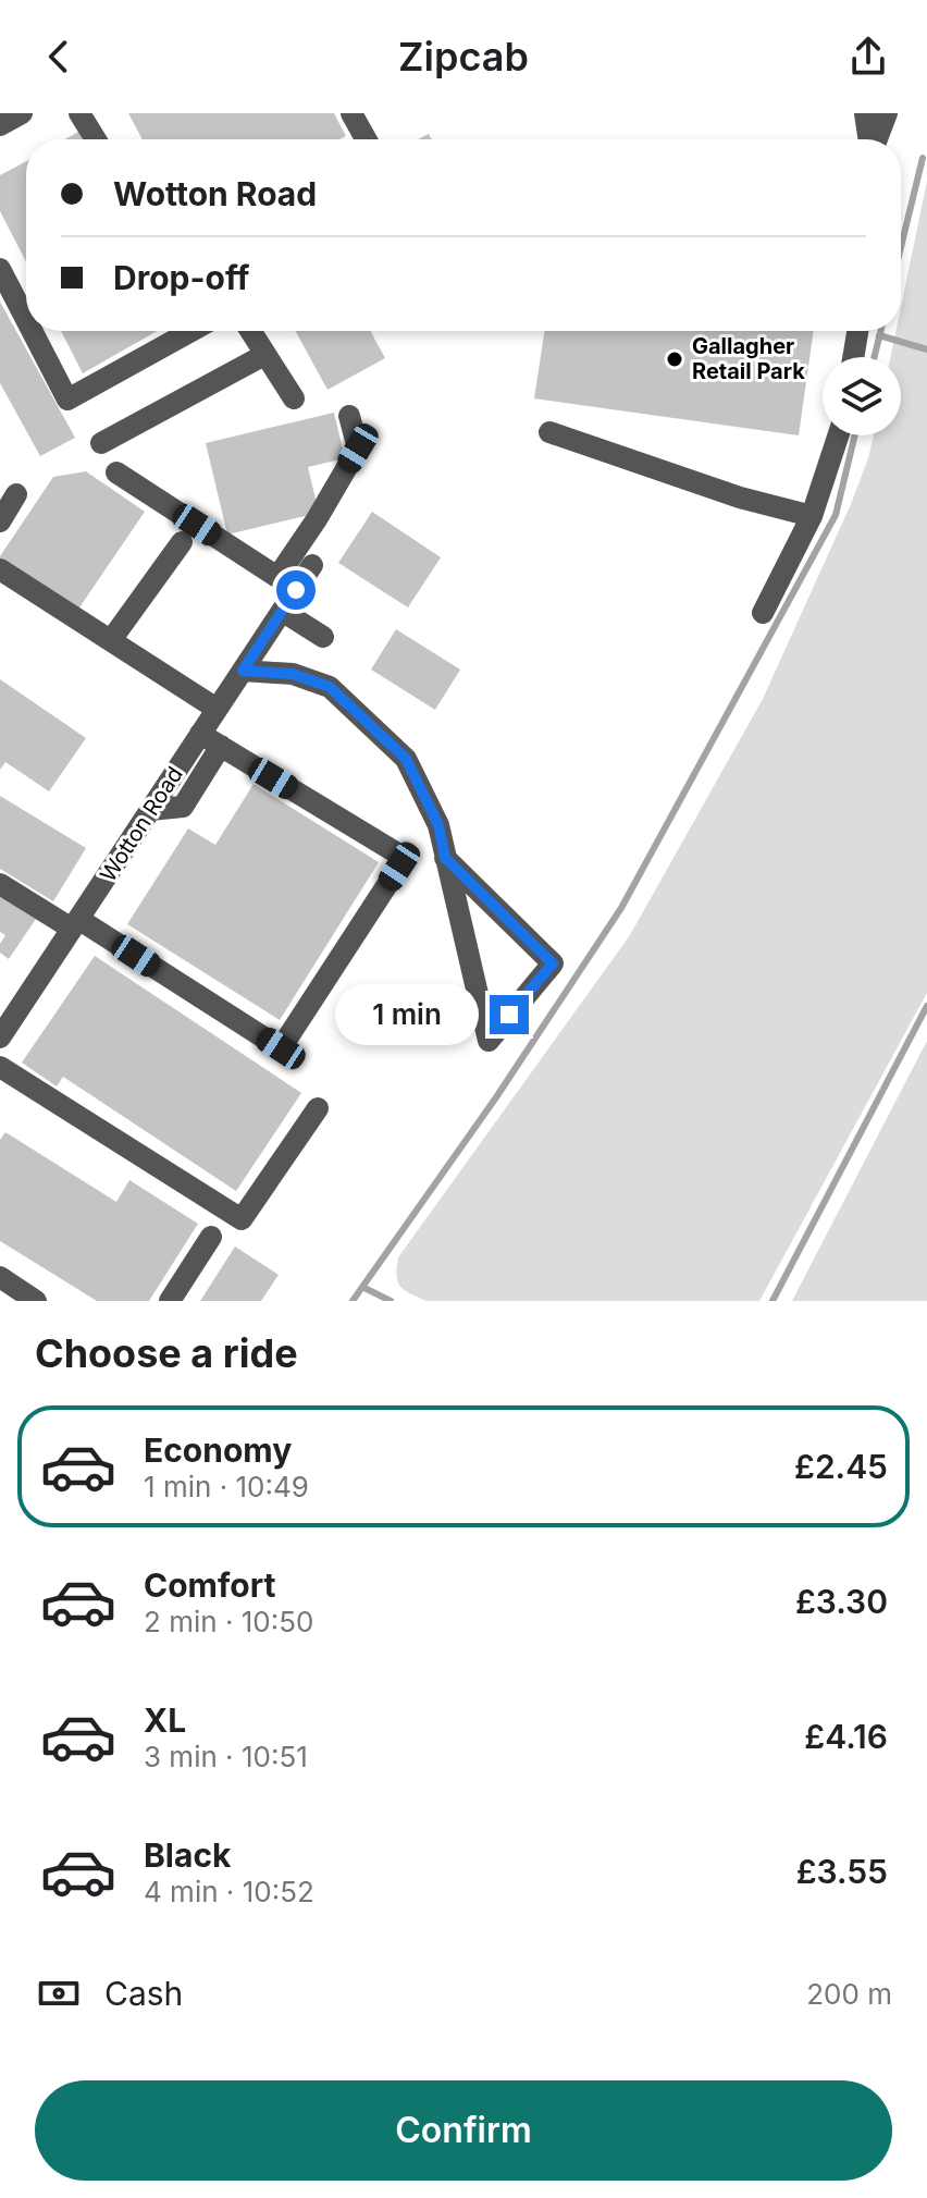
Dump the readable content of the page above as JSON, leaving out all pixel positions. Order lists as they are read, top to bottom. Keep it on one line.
{"streets":{"street":["Wotton Road"]},"places":["Gallagher Retail Park"],"page":{"header":"Zipcab","banner":["Wotton Road","Drop-off"],"bubble":"1 min","heading":"Choose a ride","list":[{"name":"Economy","note":"1 min · 10:49","value":"£2.45"},{"name":"Comfort","note":"2 min · 10:50","value":"£3.30"},{"name":"XL","note":"3 min · 10:51","value":"£4.16"},{"name":"Black","note":"4 min · 10:52","value":"£3.55"}],"pay":["Cash","200 m"],"buttons":"Confirm"}}
